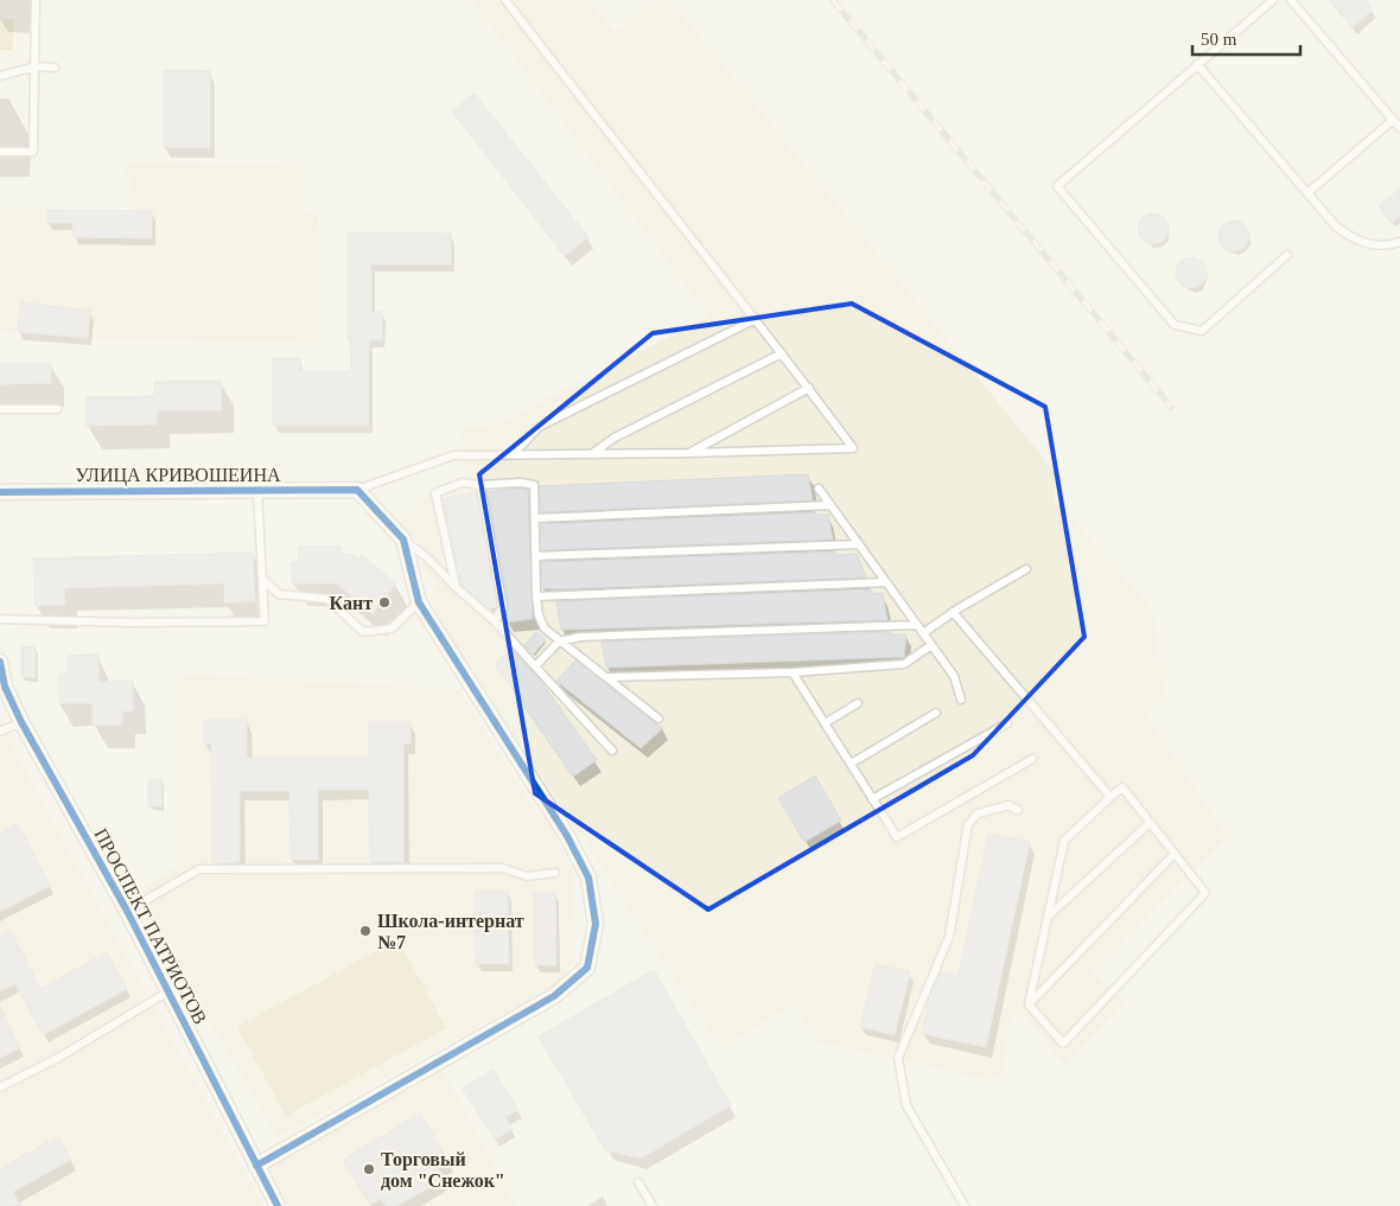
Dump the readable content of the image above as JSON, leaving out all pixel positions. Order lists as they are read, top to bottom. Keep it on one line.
{"streets":{"street":["УЛИЦА КРИВОШЕИНА","ПРОСПЕКТ ПАТРИОТОВ"]},"places":["Кант","Школа-интернат №7","Торговый дом \"Снежок\""],"scale_bar":"50 m"}
